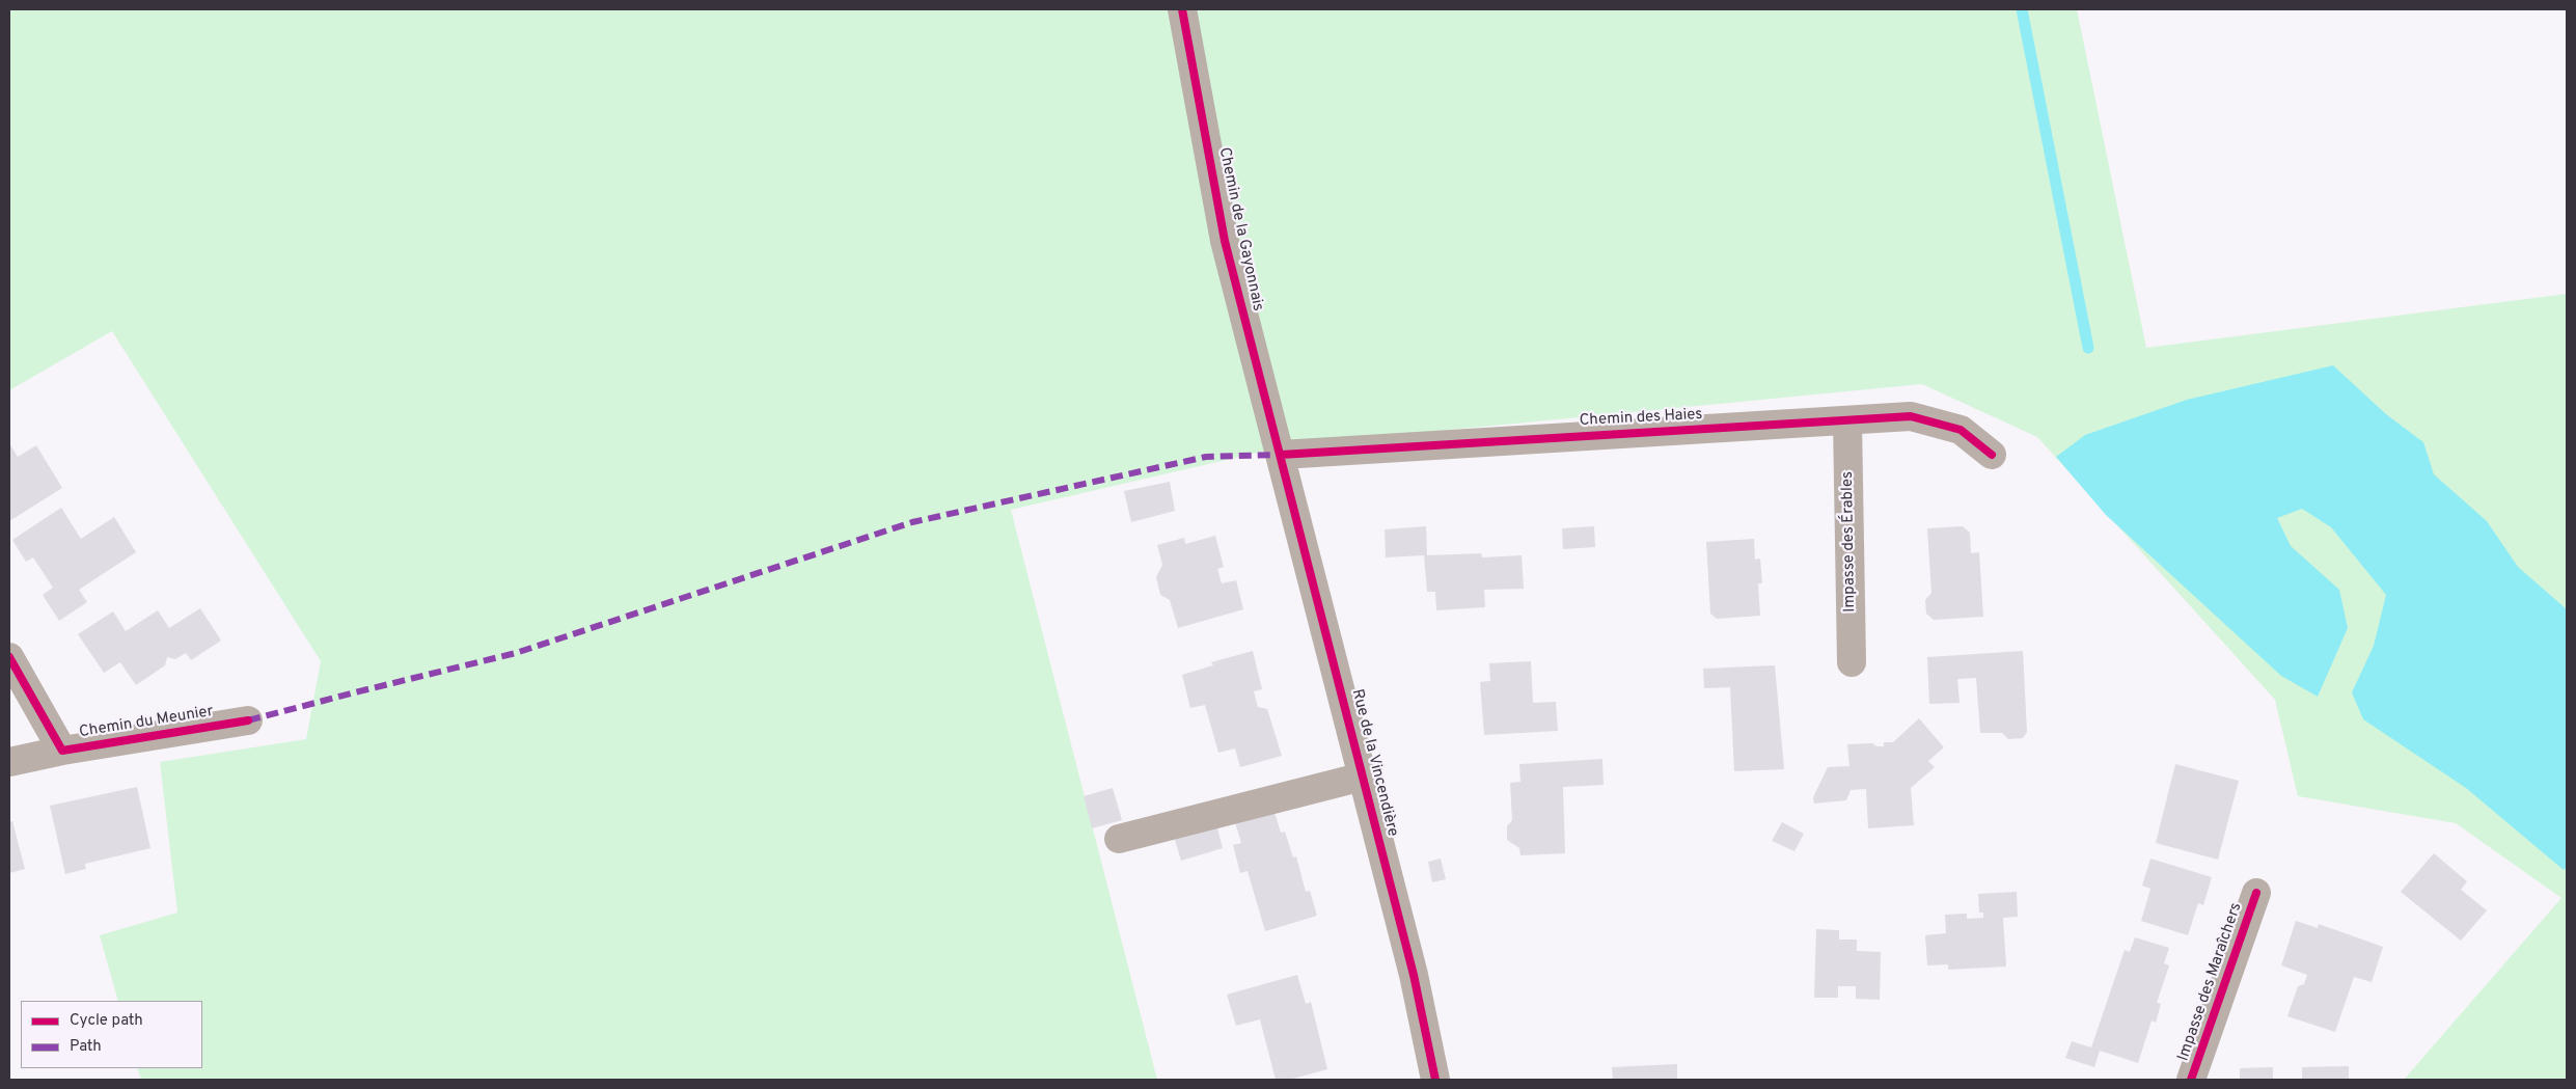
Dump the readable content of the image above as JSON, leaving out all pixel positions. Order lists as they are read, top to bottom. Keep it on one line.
{"streets":{"street":["Chemin de la Gayonnais","Chemin des Haies","Impasse des Érables","Chemin du Meunier","Rue de la Vincendière","Impasse des Maraîchers"]},"crossings":[["Chemin de la Gayonnais","Chemin des Haies"],["Chemin de la Gayonnais","Rue de la Vincendière"],["Chemin des Haies","Impasse des Érables"],["Chemin des Haies","Rue de la Vincendière"]],"legend":["Cycle path","Path"]}
